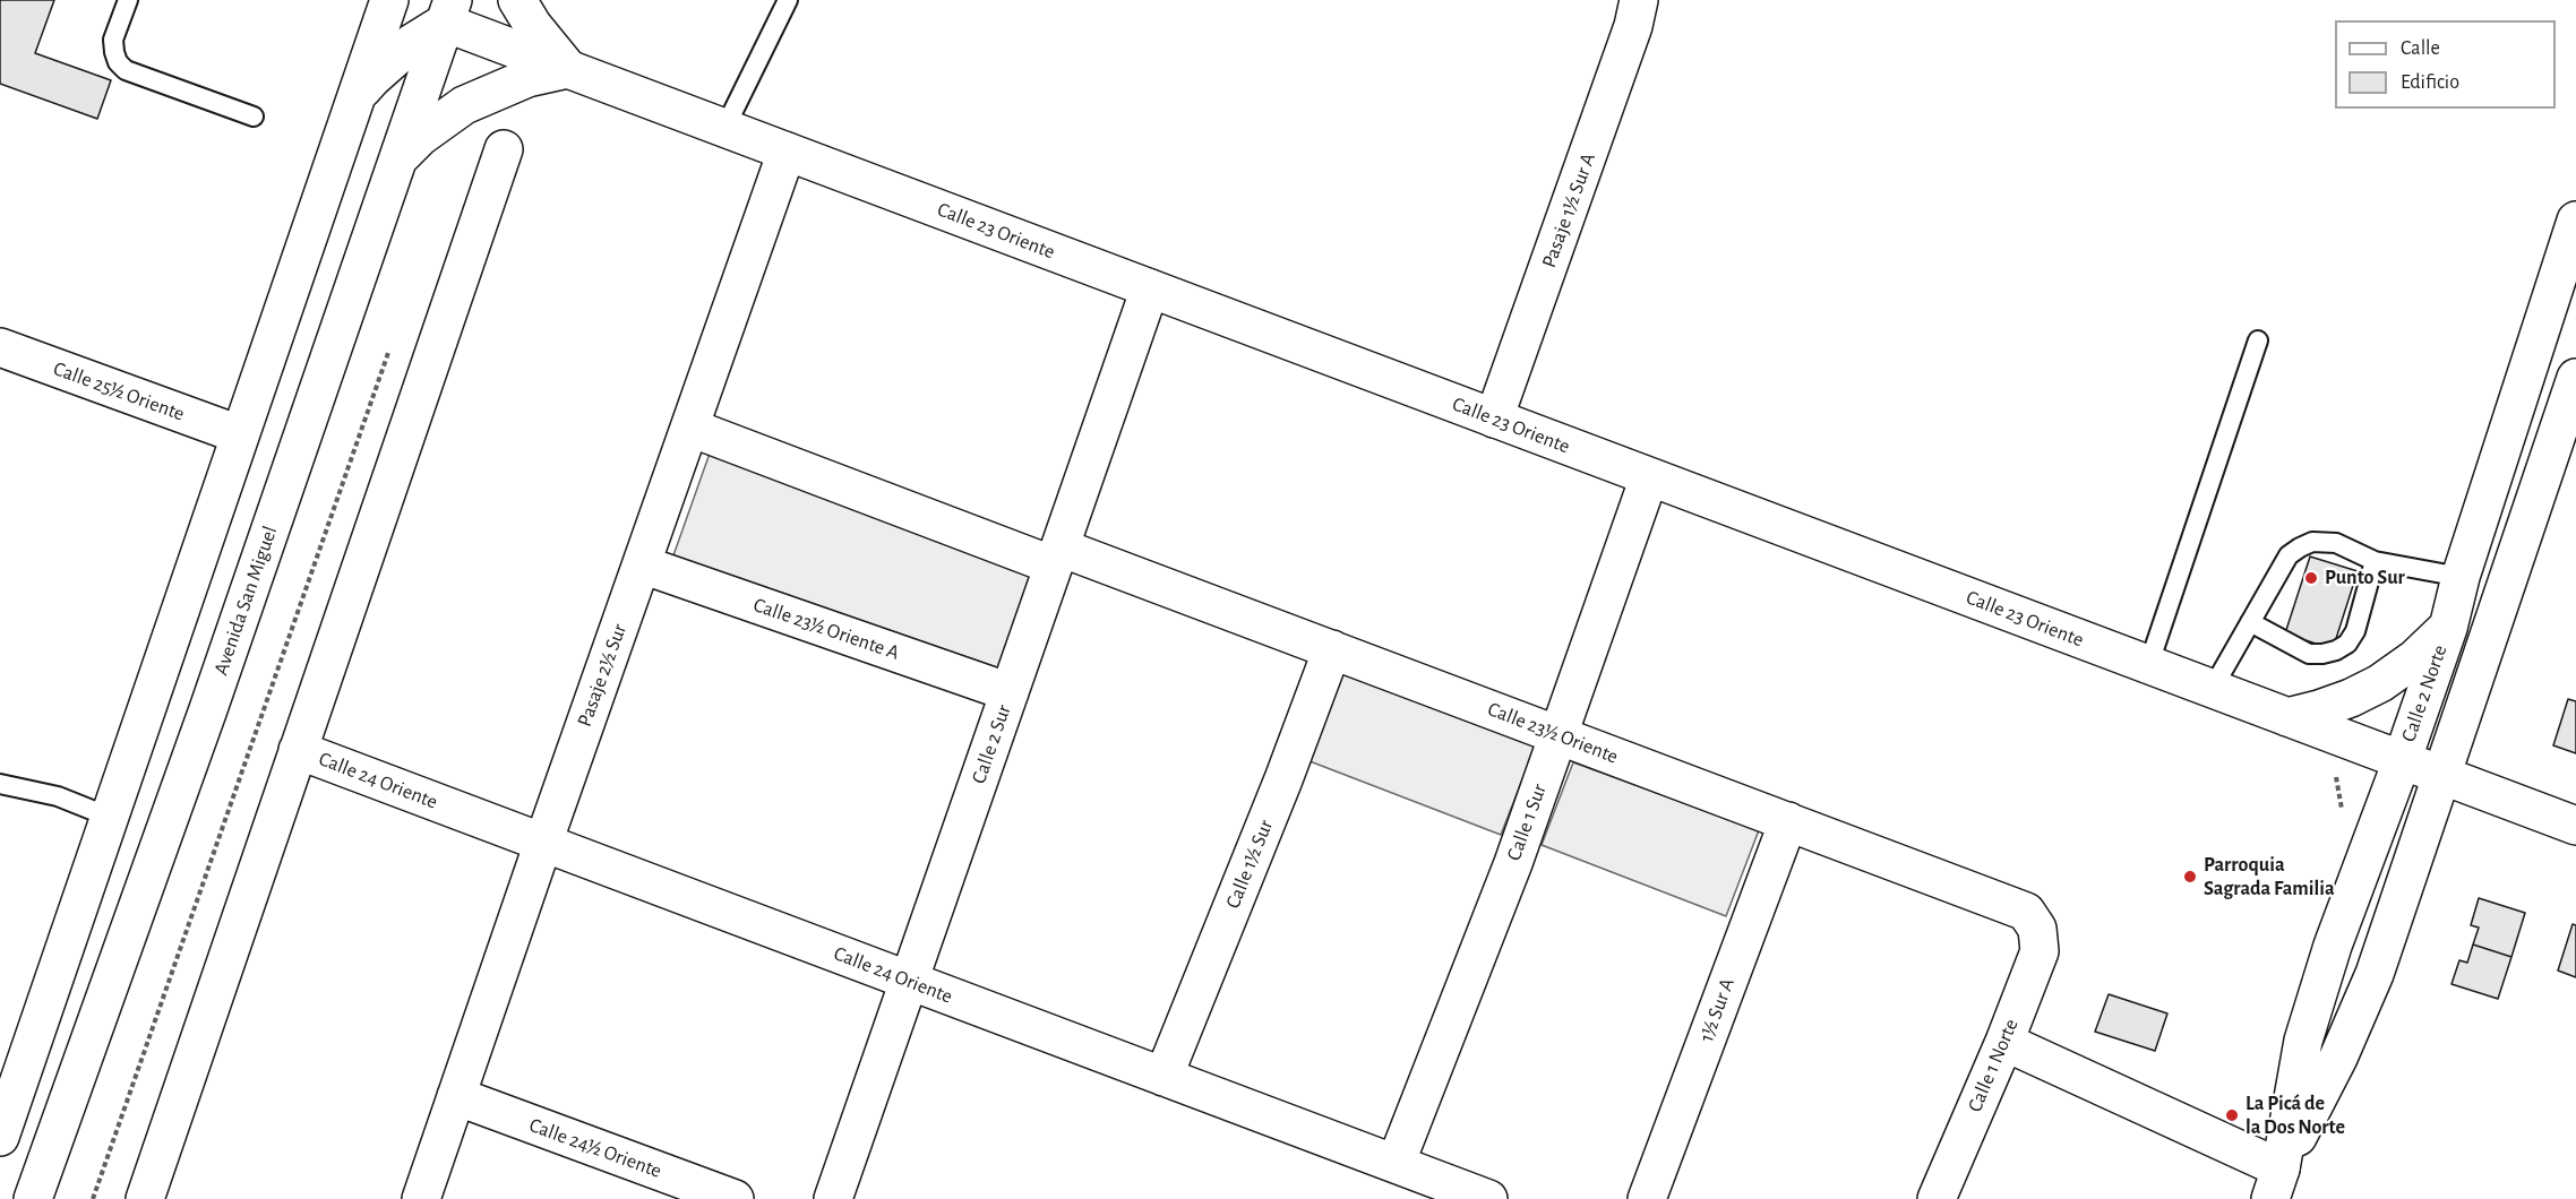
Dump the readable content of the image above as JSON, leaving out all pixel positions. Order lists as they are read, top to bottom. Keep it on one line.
{"streets":{"main road":["Pasaje 1½ Sur A","Calle 23 Oriente","Calle 25½ Oriente","Avenida San Miguel","Calle 23½ Oriente A","Pasaje 2½ Sur","Calle 2 Norte","Calle 23½ Oriente","Calle 2 Sur","Calle 24 Oriente","Calle 1 Sur","Calle 1½ Sur","1½ Sur A","Calle 1 Norte","Calle 24½ Oriente"]},"crossings":[["Pasaje 1½ Sur A","Calle 23 Oriente"],["Calle 23 Oriente","Avenida San Miguel"],["Calle 23 Oriente","Pasaje 2½ Sur"],["Calle 23 Oriente","Calle 2 Norte"],["Calle 23 Oriente","Calle 2 Sur"],["Calle 23 Oriente","Calle 1 Sur"],["Calle 23½ Oriente A","Pasaje 2½ Sur"],["Calle 23½ Oriente A","Calle 2 Sur"],["Pasaje 2½ Sur","Calle 24 Oriente"],["Pasaje 2½ Sur","Calle 24½ Oriente"],["Calle 23½ Oriente","Calle 2 Sur"],["Calle 23½ Oriente","Calle 1 Sur"],["Calle 23½ Oriente","Calle 1½ Sur"],["Calle 23½ Oriente","1½ Sur A"],["Calle 23½ Oriente","Calle 1 Norte"],["Calle 2 Sur","Calle 24 Oriente"],["Calle 24 Oriente","Calle 1 Sur"],["Calle 24 Oriente","Calle 1½ Sur"]],"places":["Punto Sur","Parroquia Sagrada Familia","La Picá de la Dos Norte"],"legend":["Calle","Edificio"]}
